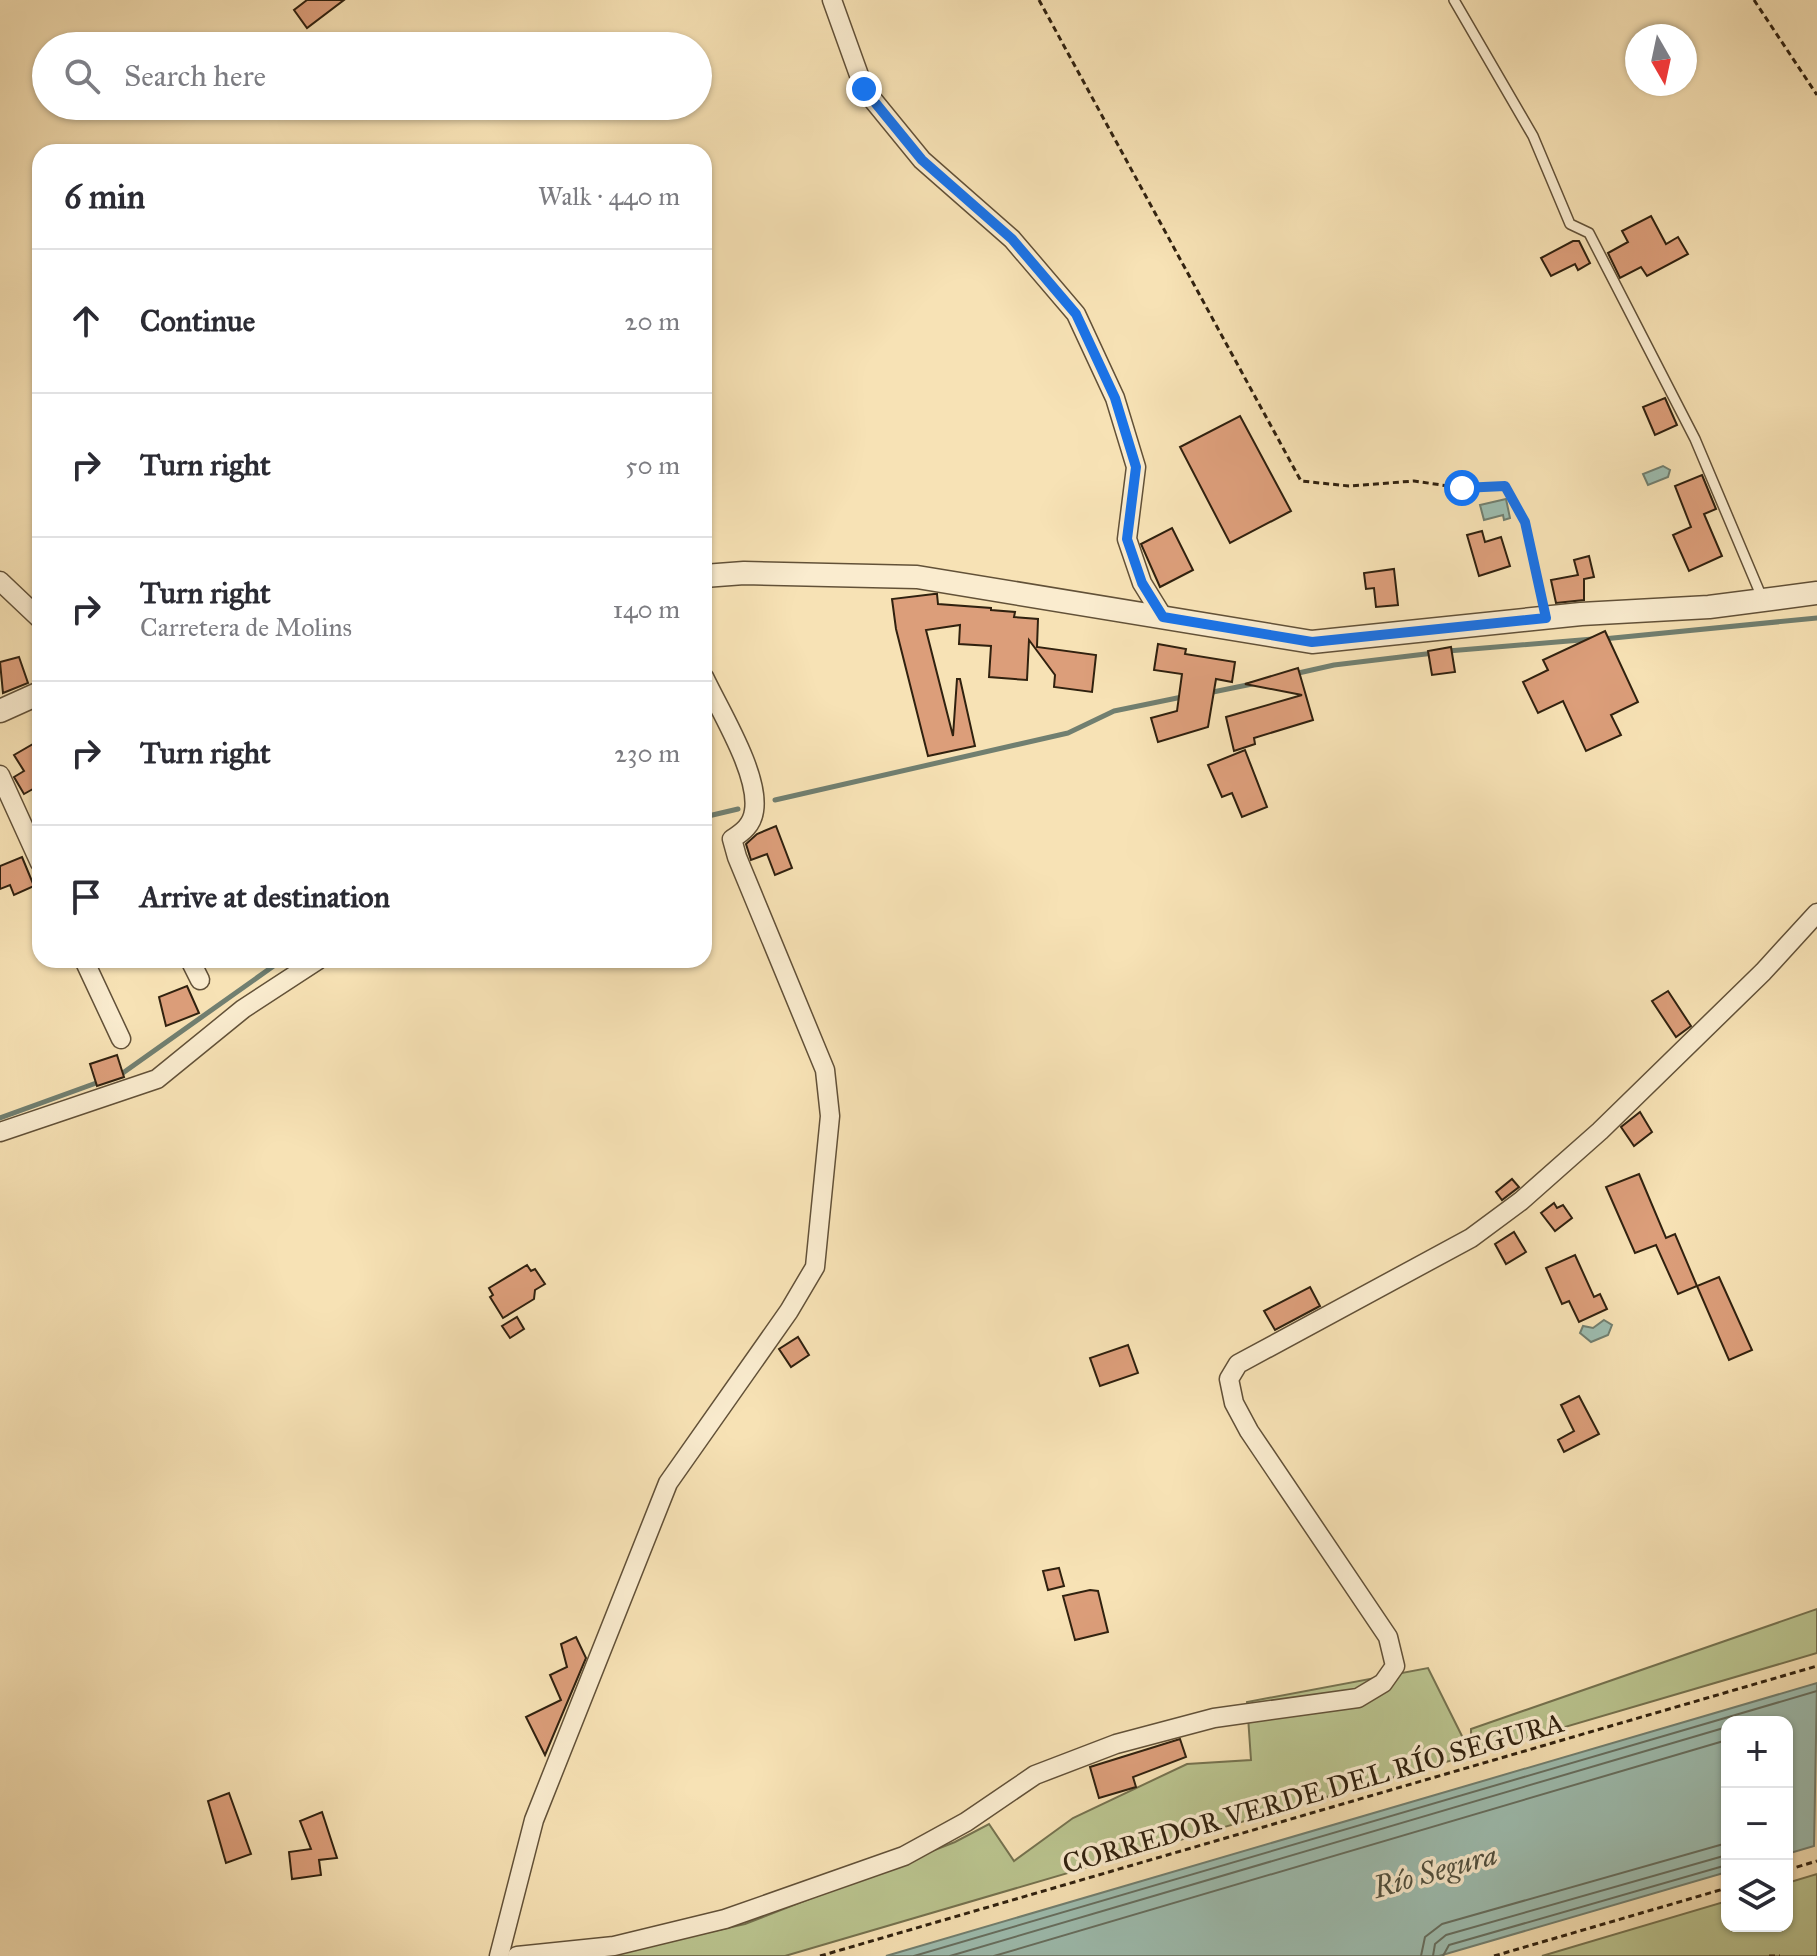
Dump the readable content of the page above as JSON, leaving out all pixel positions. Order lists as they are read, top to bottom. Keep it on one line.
{"streets":{"path":["CORREDOR VERDE DEL RÍO SEGURA"]},"water":["Río Segura"],"north":"bottom","page":{"search":"Search here","heading":["6 min","Walk · 440 m"],"list":[["Continue","20 m"],["Turn right","50 m"],["Turn right","Carretera de Molins","140 m"],["Turn right","230 m"],"Arrive at destination"],"map_buttons":["+","−"]}}
